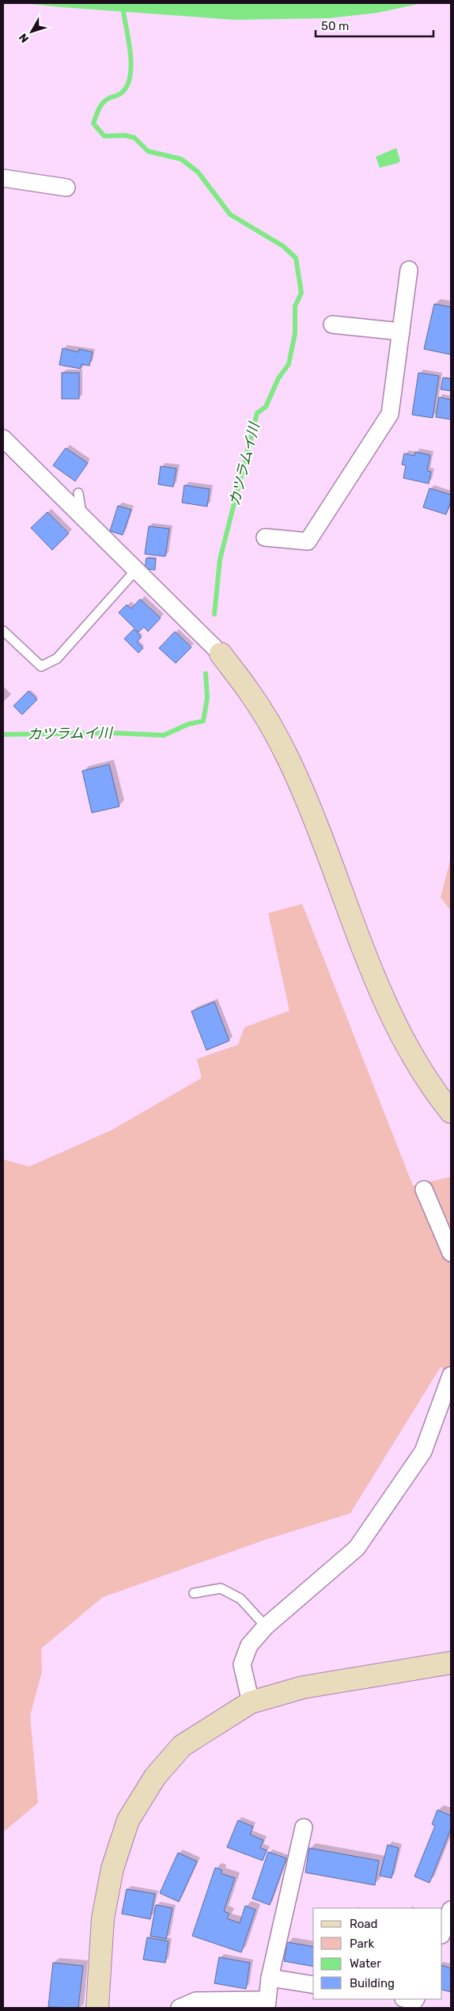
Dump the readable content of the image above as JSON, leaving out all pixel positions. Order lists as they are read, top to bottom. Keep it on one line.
{"water":["カツラムイ川"],"legend":["Road","Park","Water","Building"],"scale_bar":"50 m","north":"bottom left"}
